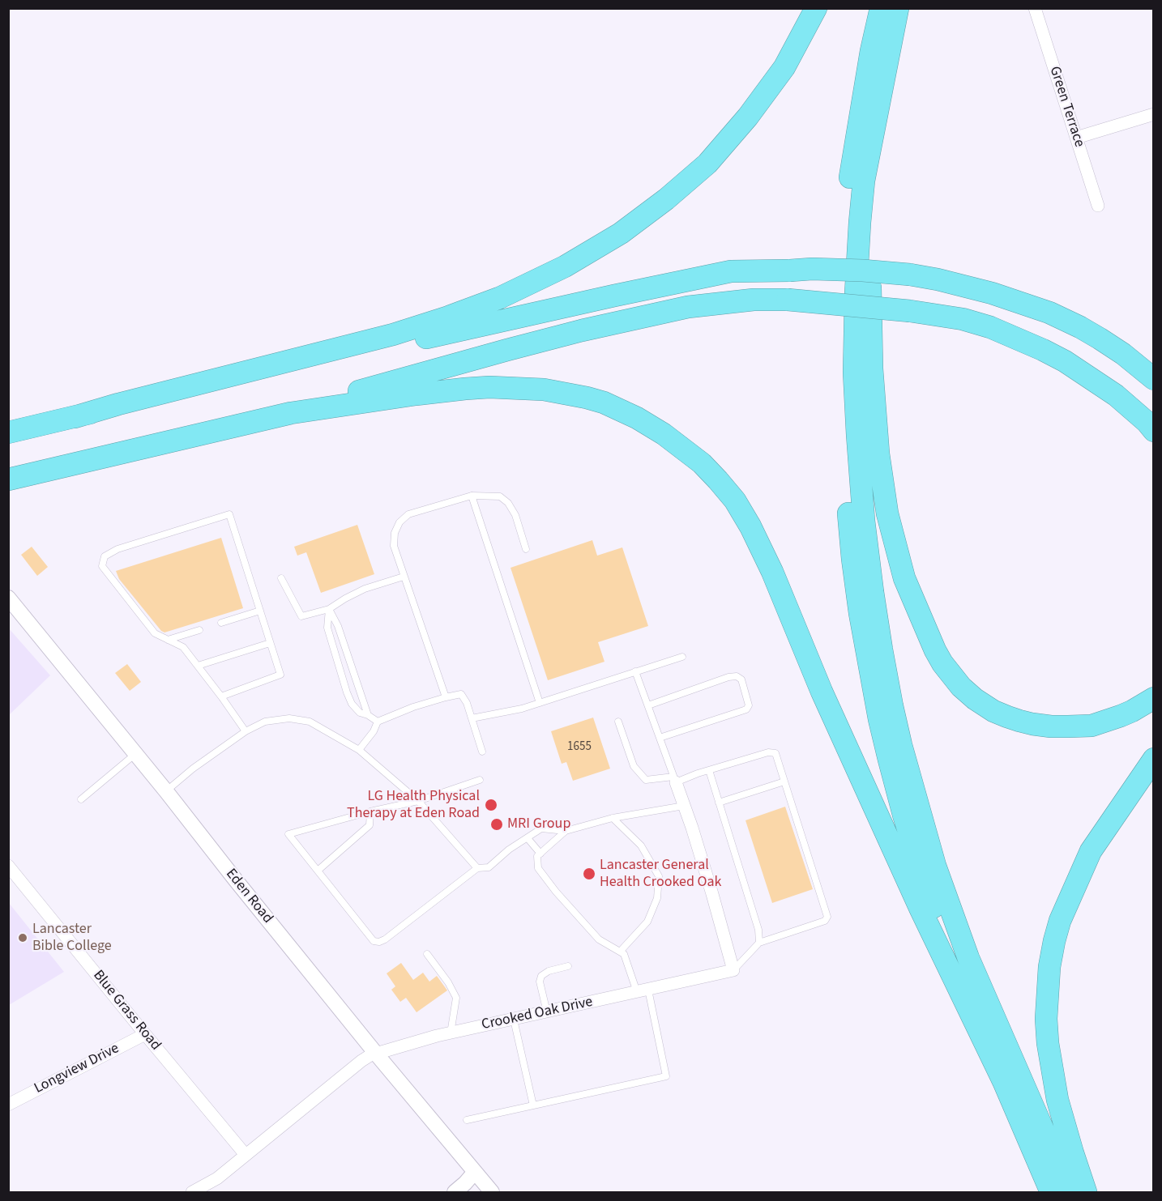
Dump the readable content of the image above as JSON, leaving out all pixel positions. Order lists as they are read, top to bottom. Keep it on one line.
{"streets":{"street":["Green Terrace","Eden Road","Blue Grass Road","Crooked Oak Drive","Longview Drive"]},"crossings":[["Eden Road","Crooked Oak Drive"],["Blue Grass Road","Crooked Oak Drive"],["Blue Grass Road","Longview Drive"]],"places":["LG Health Physical Therapy at Eden Road","MRI Group","Lancaster General Health Crooked Oak","Lancaster Bible College"],"house_numbers":["1655"]}
